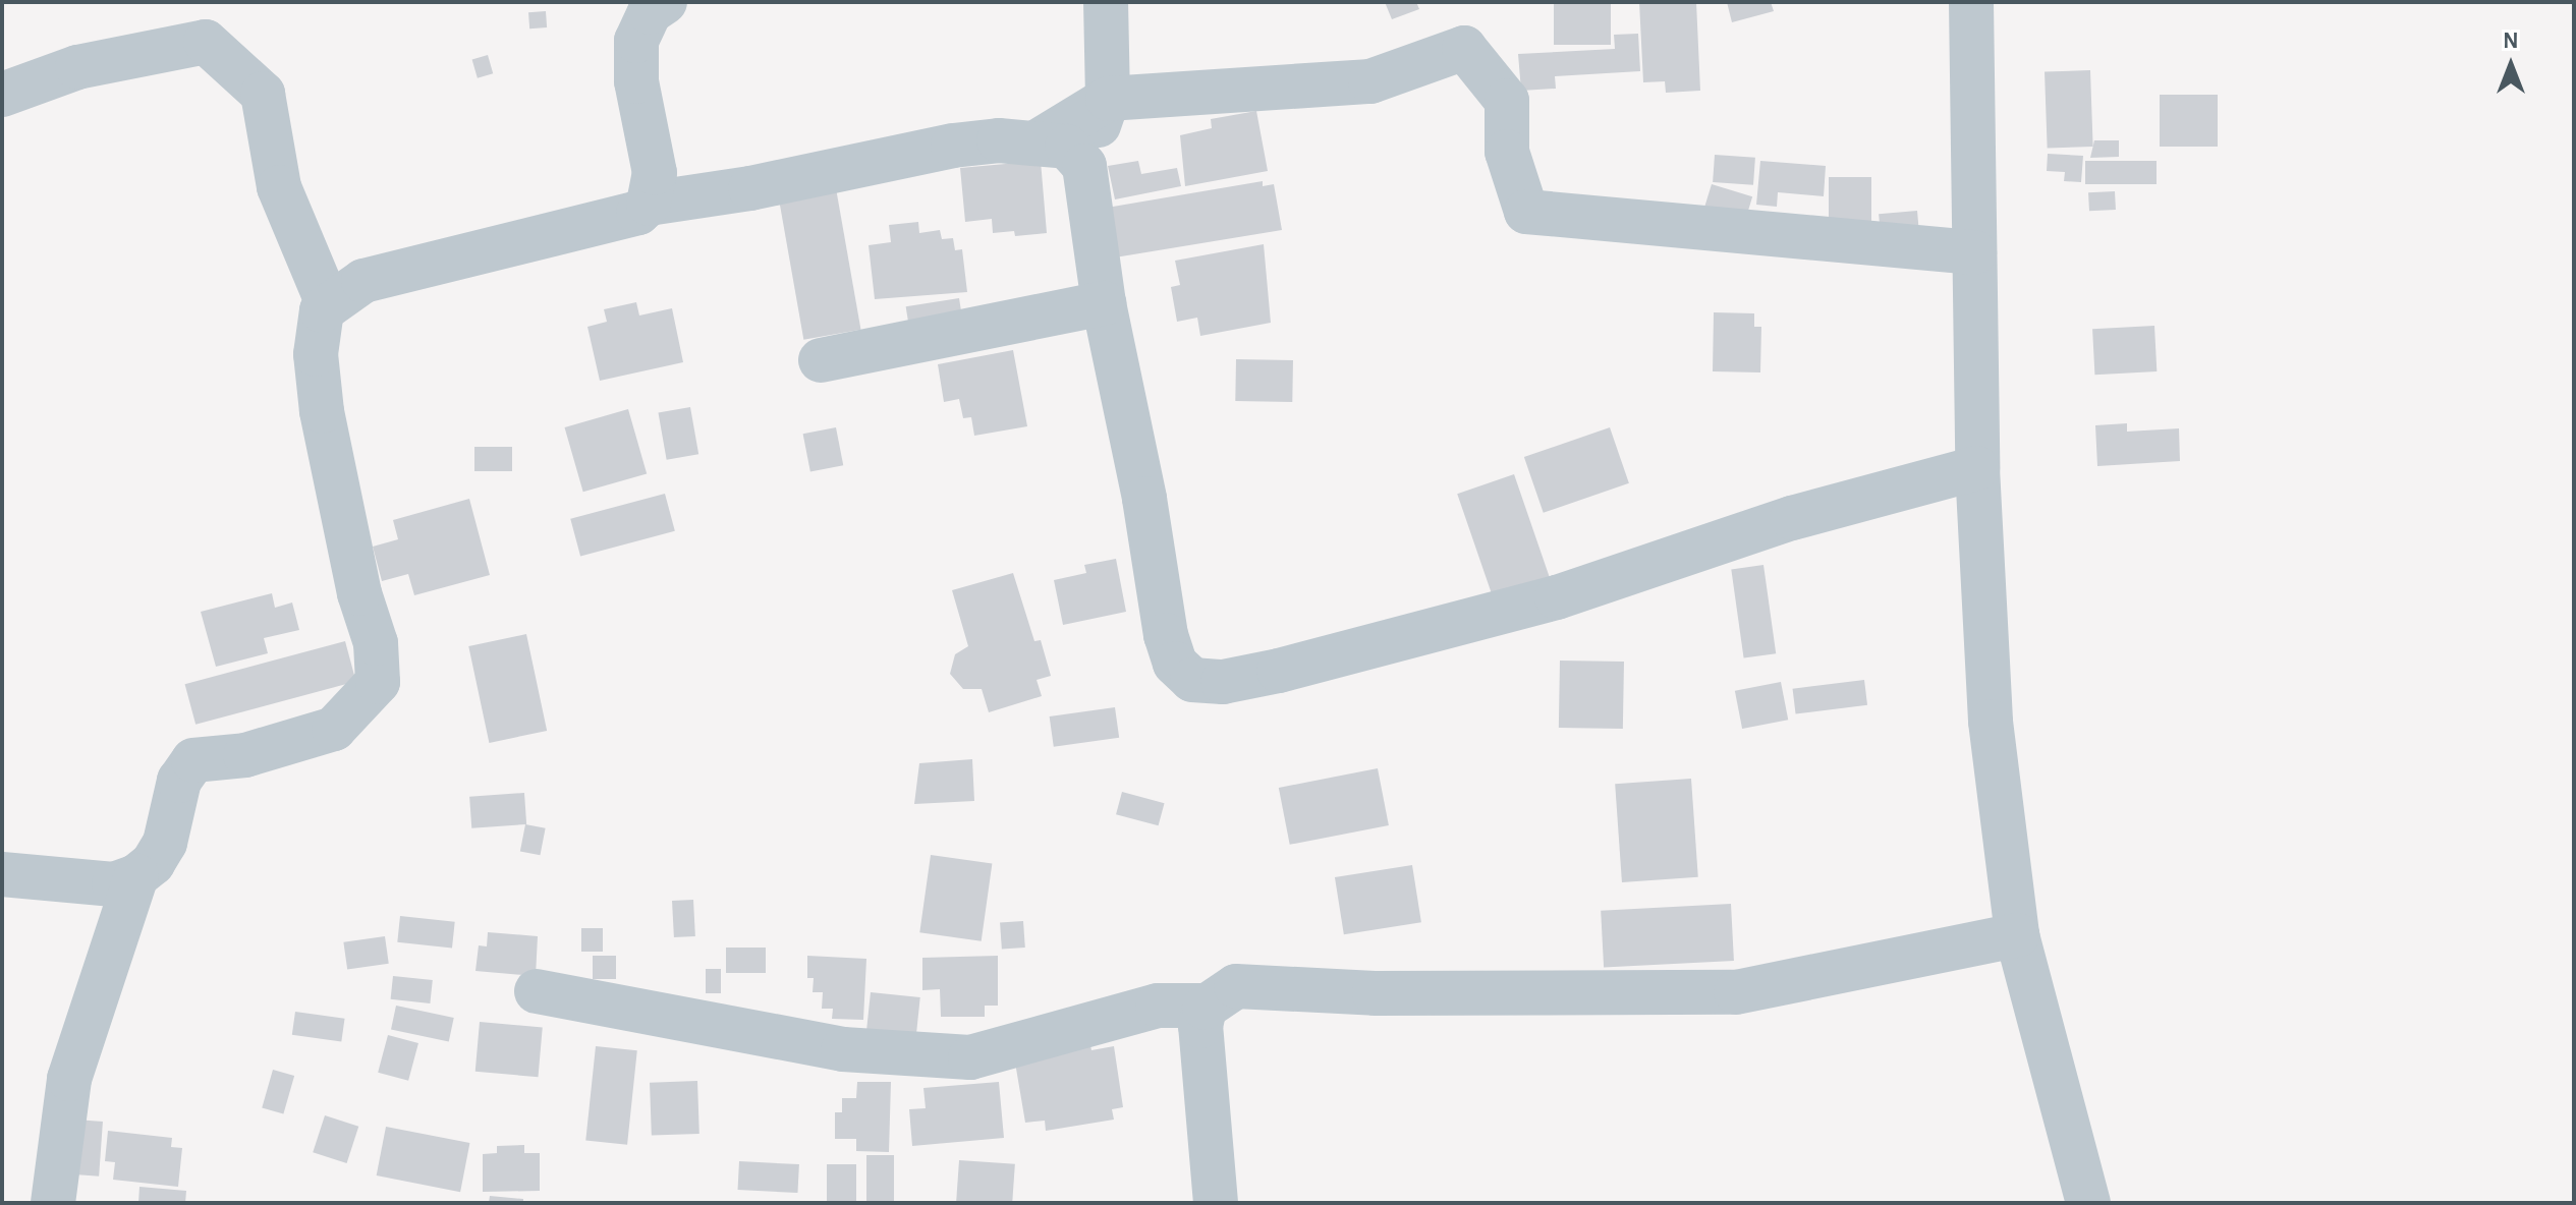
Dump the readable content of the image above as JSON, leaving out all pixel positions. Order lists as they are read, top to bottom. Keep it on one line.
{"north":"top"}
